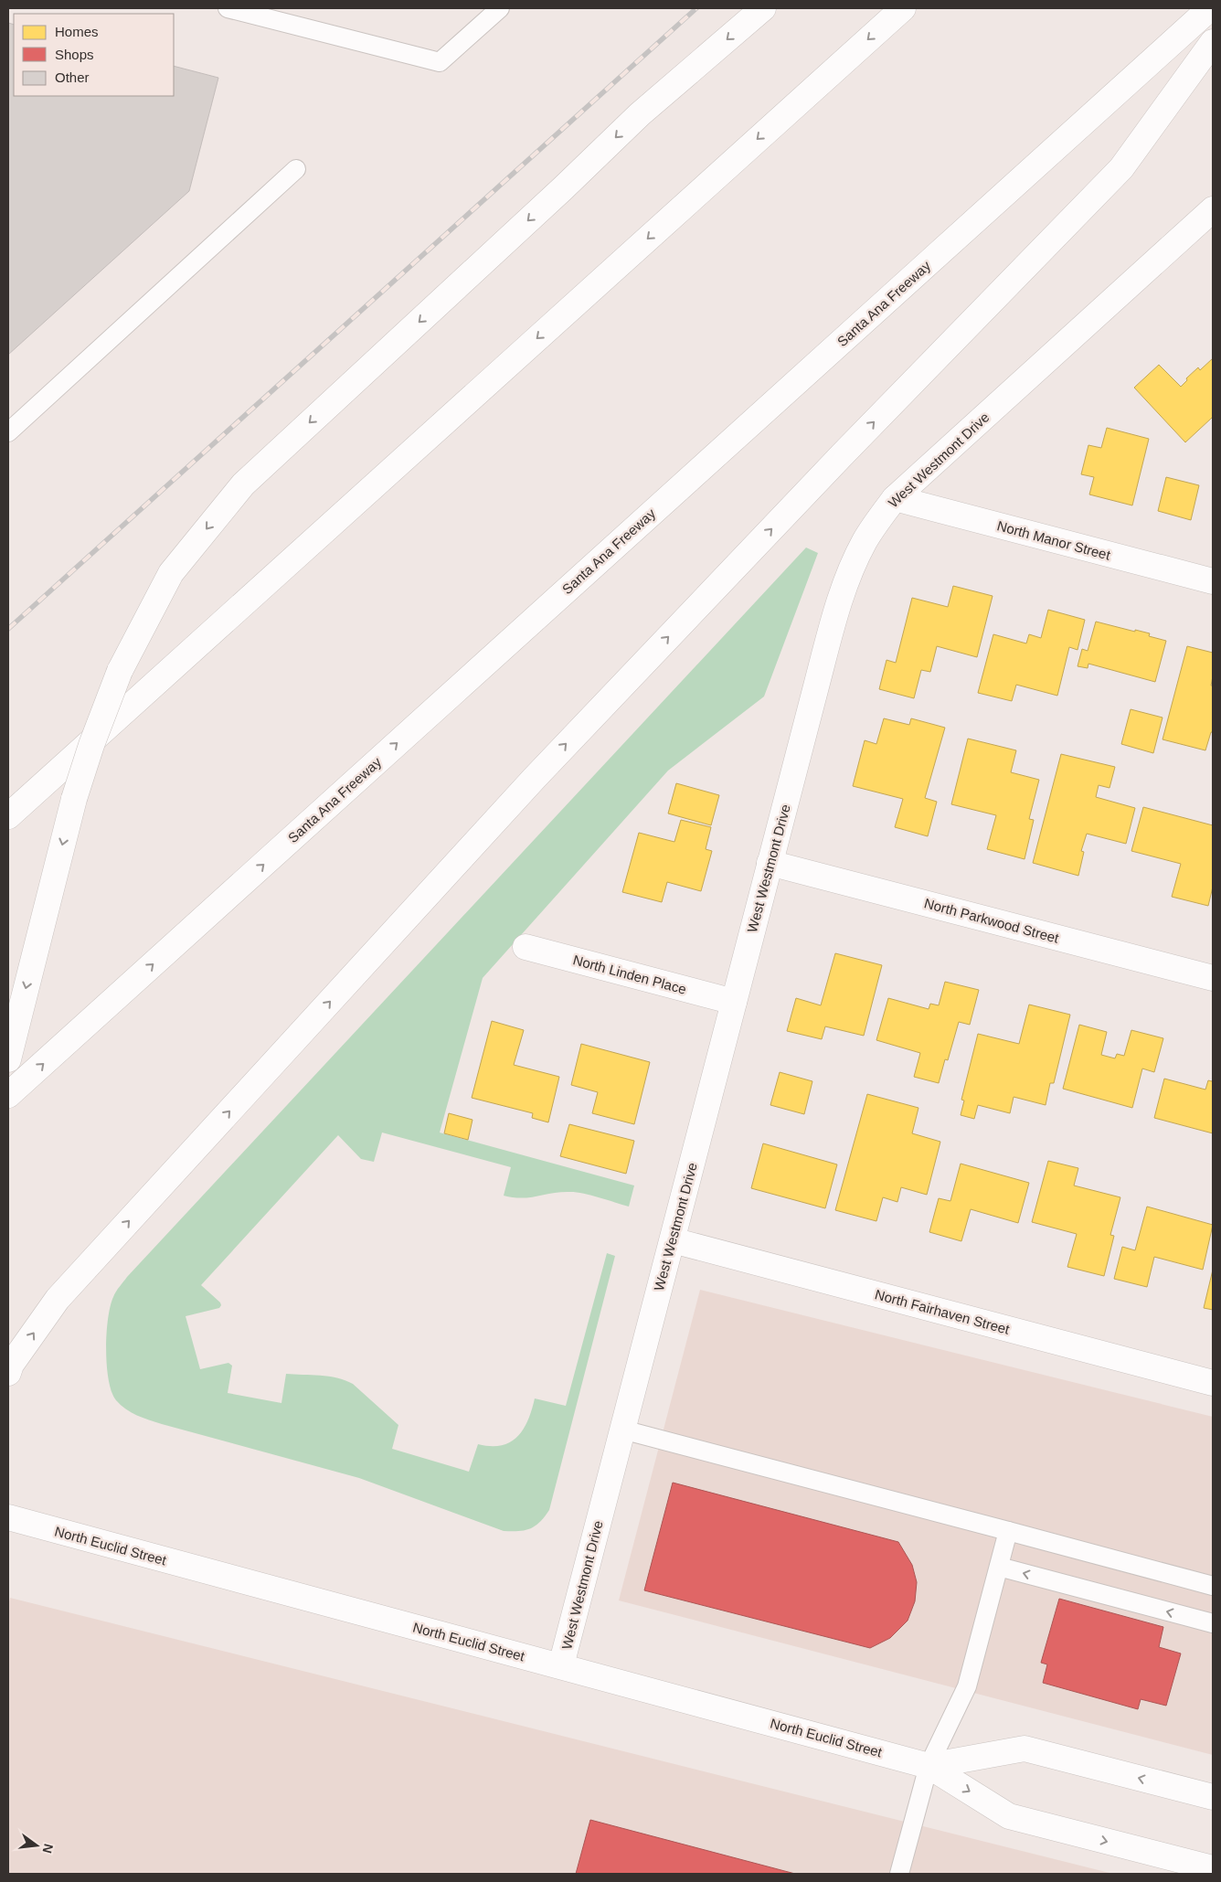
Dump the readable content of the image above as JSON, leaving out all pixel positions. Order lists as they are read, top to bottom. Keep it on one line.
{"streets":{"main road":["Santa Ana Freeway","West Westmont Drive","North Manor Street","North Parkwood Street","North Linden Place","North Fairhaven Street","North Euclid Street"]},"crossings":[["West Westmont Drive","North Manor Street"],["West Westmont Drive","North Parkwood Street"],["West Westmont Drive","North Linden Place"],["West Westmont Drive","North Fairhaven Street"],["West Westmont Drive","North Euclid Street"]],"legend":["Homes","Shops","Other"],"north":"right"}
